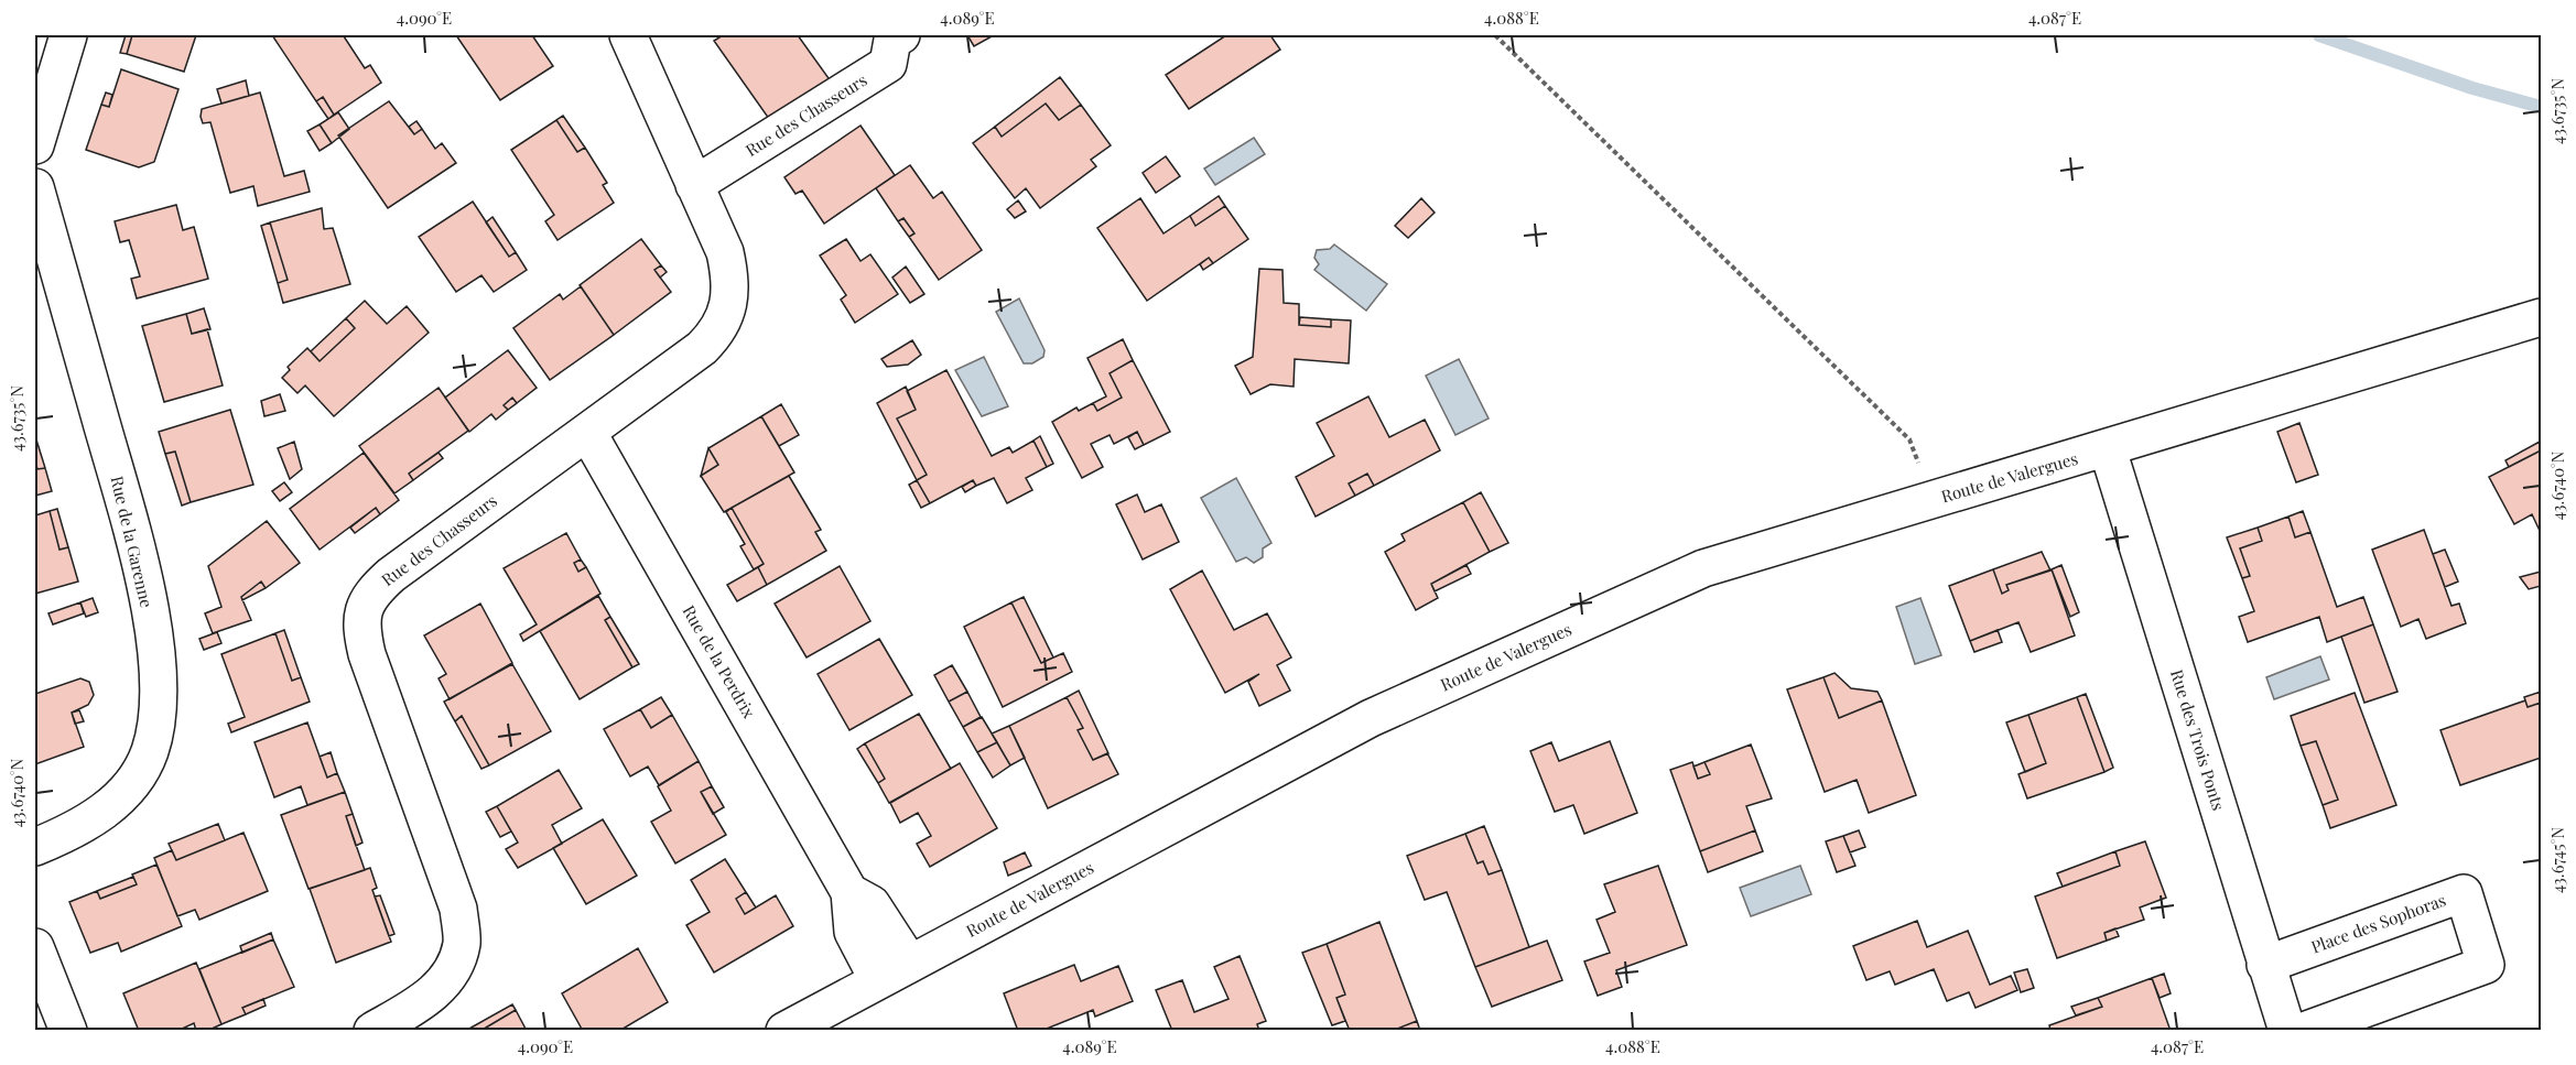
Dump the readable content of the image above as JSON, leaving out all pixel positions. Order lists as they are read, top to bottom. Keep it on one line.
{"streets":{"street":["Rue des Chasseurs","Route de Valergues","Rue de la Garenne","Rue de la Perdrix","Rue des Trois Ponts","Place des Sophoras"]},"crossings":[["Rue des Chasseurs","Rue de la Perdrix"],["Route de Valergues","Rue de la Perdrix"],["Route de Valergues","Rue des Trois Ponts"],["Rue des Trois Ponts","Place des Sophoras"]],"coordinates":["4.090°E","4.089°E","4.088°E","4.087°E","43.6735°N","43.6740°N","43.6745°N"]}
